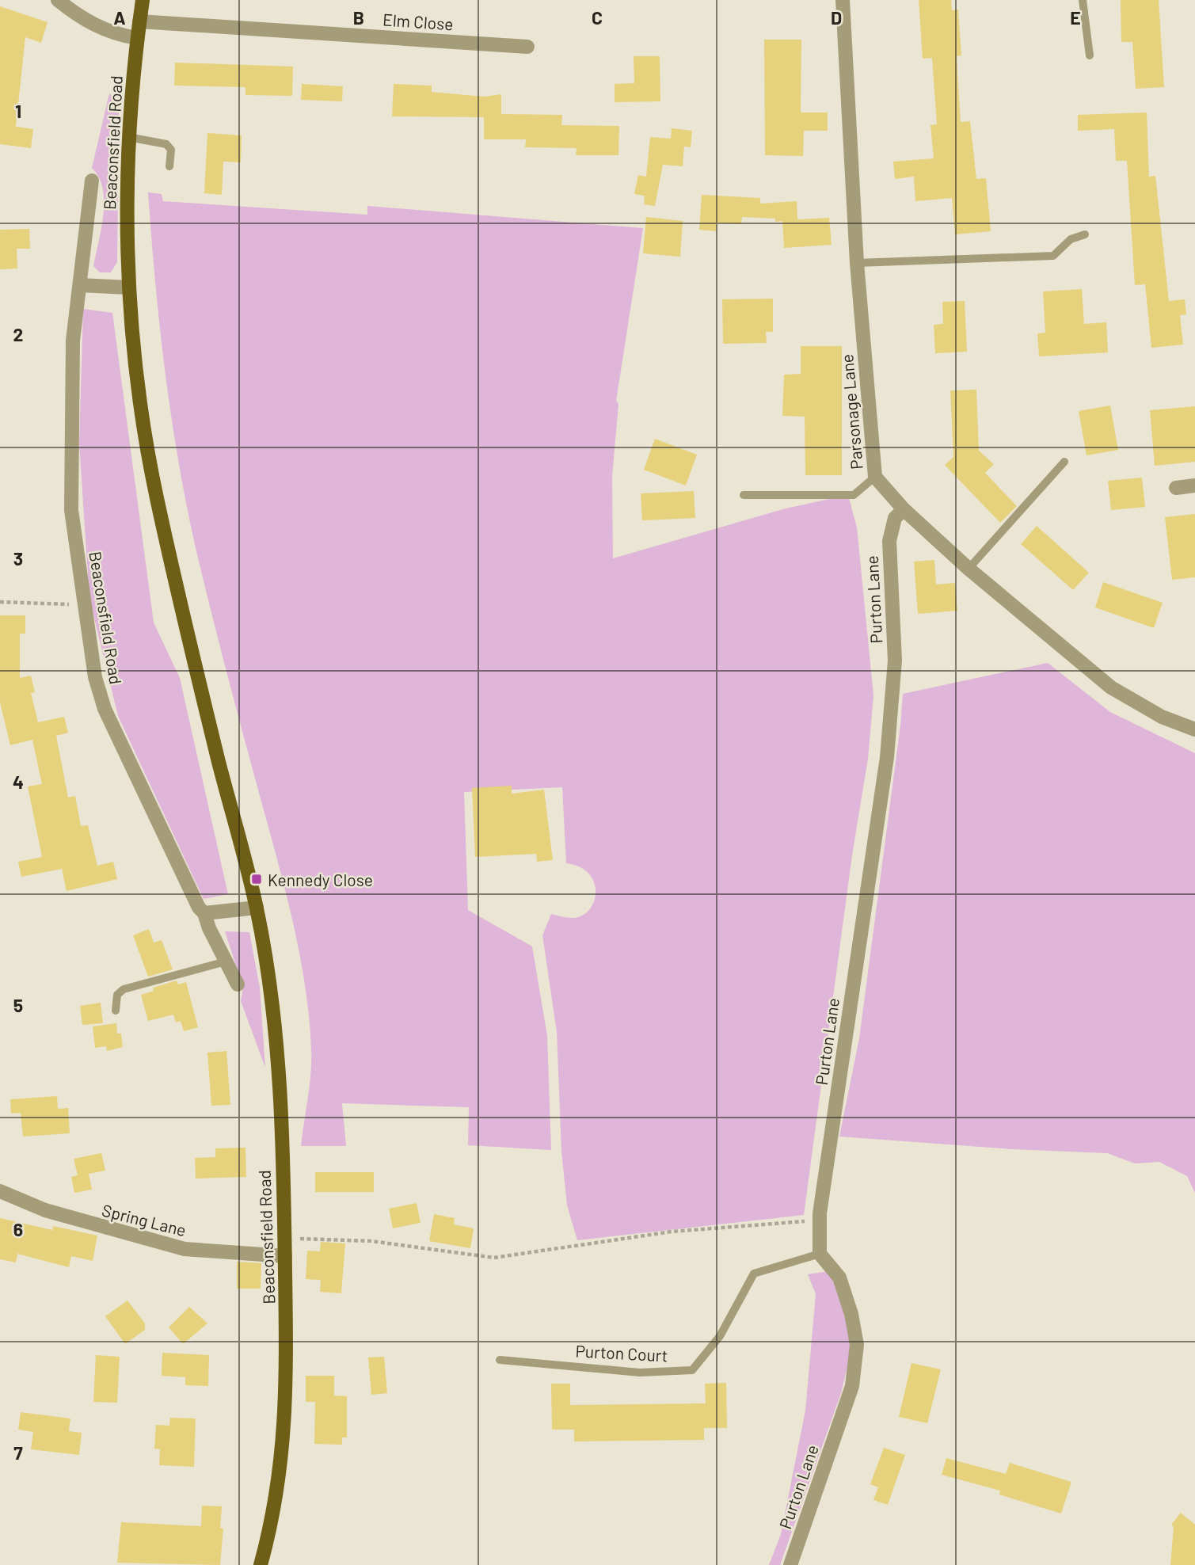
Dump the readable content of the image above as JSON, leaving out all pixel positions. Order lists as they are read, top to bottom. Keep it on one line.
{"streets":{"main road":["Beaconsfield Road"],"street":["Elm Close","Parsonage Lane","Purton Lane","Spring Lane"],"lane":["Purton Court"]},"crossings":[["Elm Close","Beaconsfield Road"],["Beaconsfield Road","Spring Lane"],["Parsonage Lane","Purton Lane"],["Purton Lane","Purton Court"]],"places":{"transit":["Kennedy Close"]},"grid":{"columns":["A","B","C","D","E"],"rows":["1","2","3","4","5","6","7"]}}
